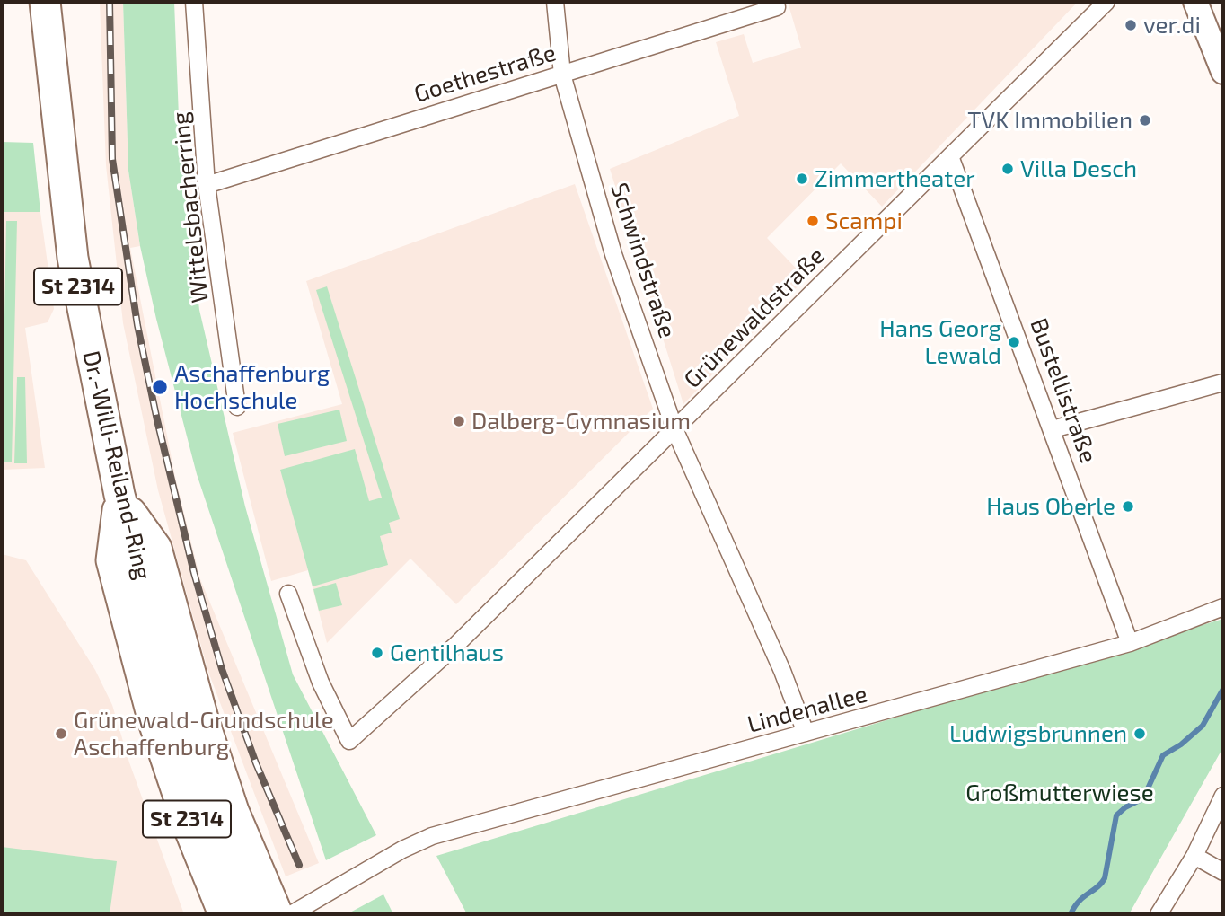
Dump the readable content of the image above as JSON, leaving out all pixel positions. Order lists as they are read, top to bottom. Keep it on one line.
{"streets":{"highway":["St 2314","Dr.-Willi-Reiland-Ring"],"street":["Goethestraße","Wittelsbacherring","Schwindstraße","Grünewaldstraße","Bustellistraße","Lindenallee"]},"crossings":[["Goethestraße","Wittelsbacherring"],["Goethestraße","Schwindstraße"],["Schwindstraße","Grünewaldstraße"],["Schwindstraße","Lindenallee"],["St 2314","Dr.-Willi-Reiland-Ring"],["Grünewaldstraße","Bustellistraße"],["Bustellistraße","Lindenallee"]],"parks":["Großmutterwiese"],"places":["ver.di","TVK Immobilien","Villa Desch","Zimmertheater","Scampi","Hans Georg Lewald","Aschaffenburg Hochschule","Dalberg-Gymnasium","Haus Oberle","Gentilhaus","Grünewald-Grundschule Aschaffenburg","Ludwigsbrunnen"]}
